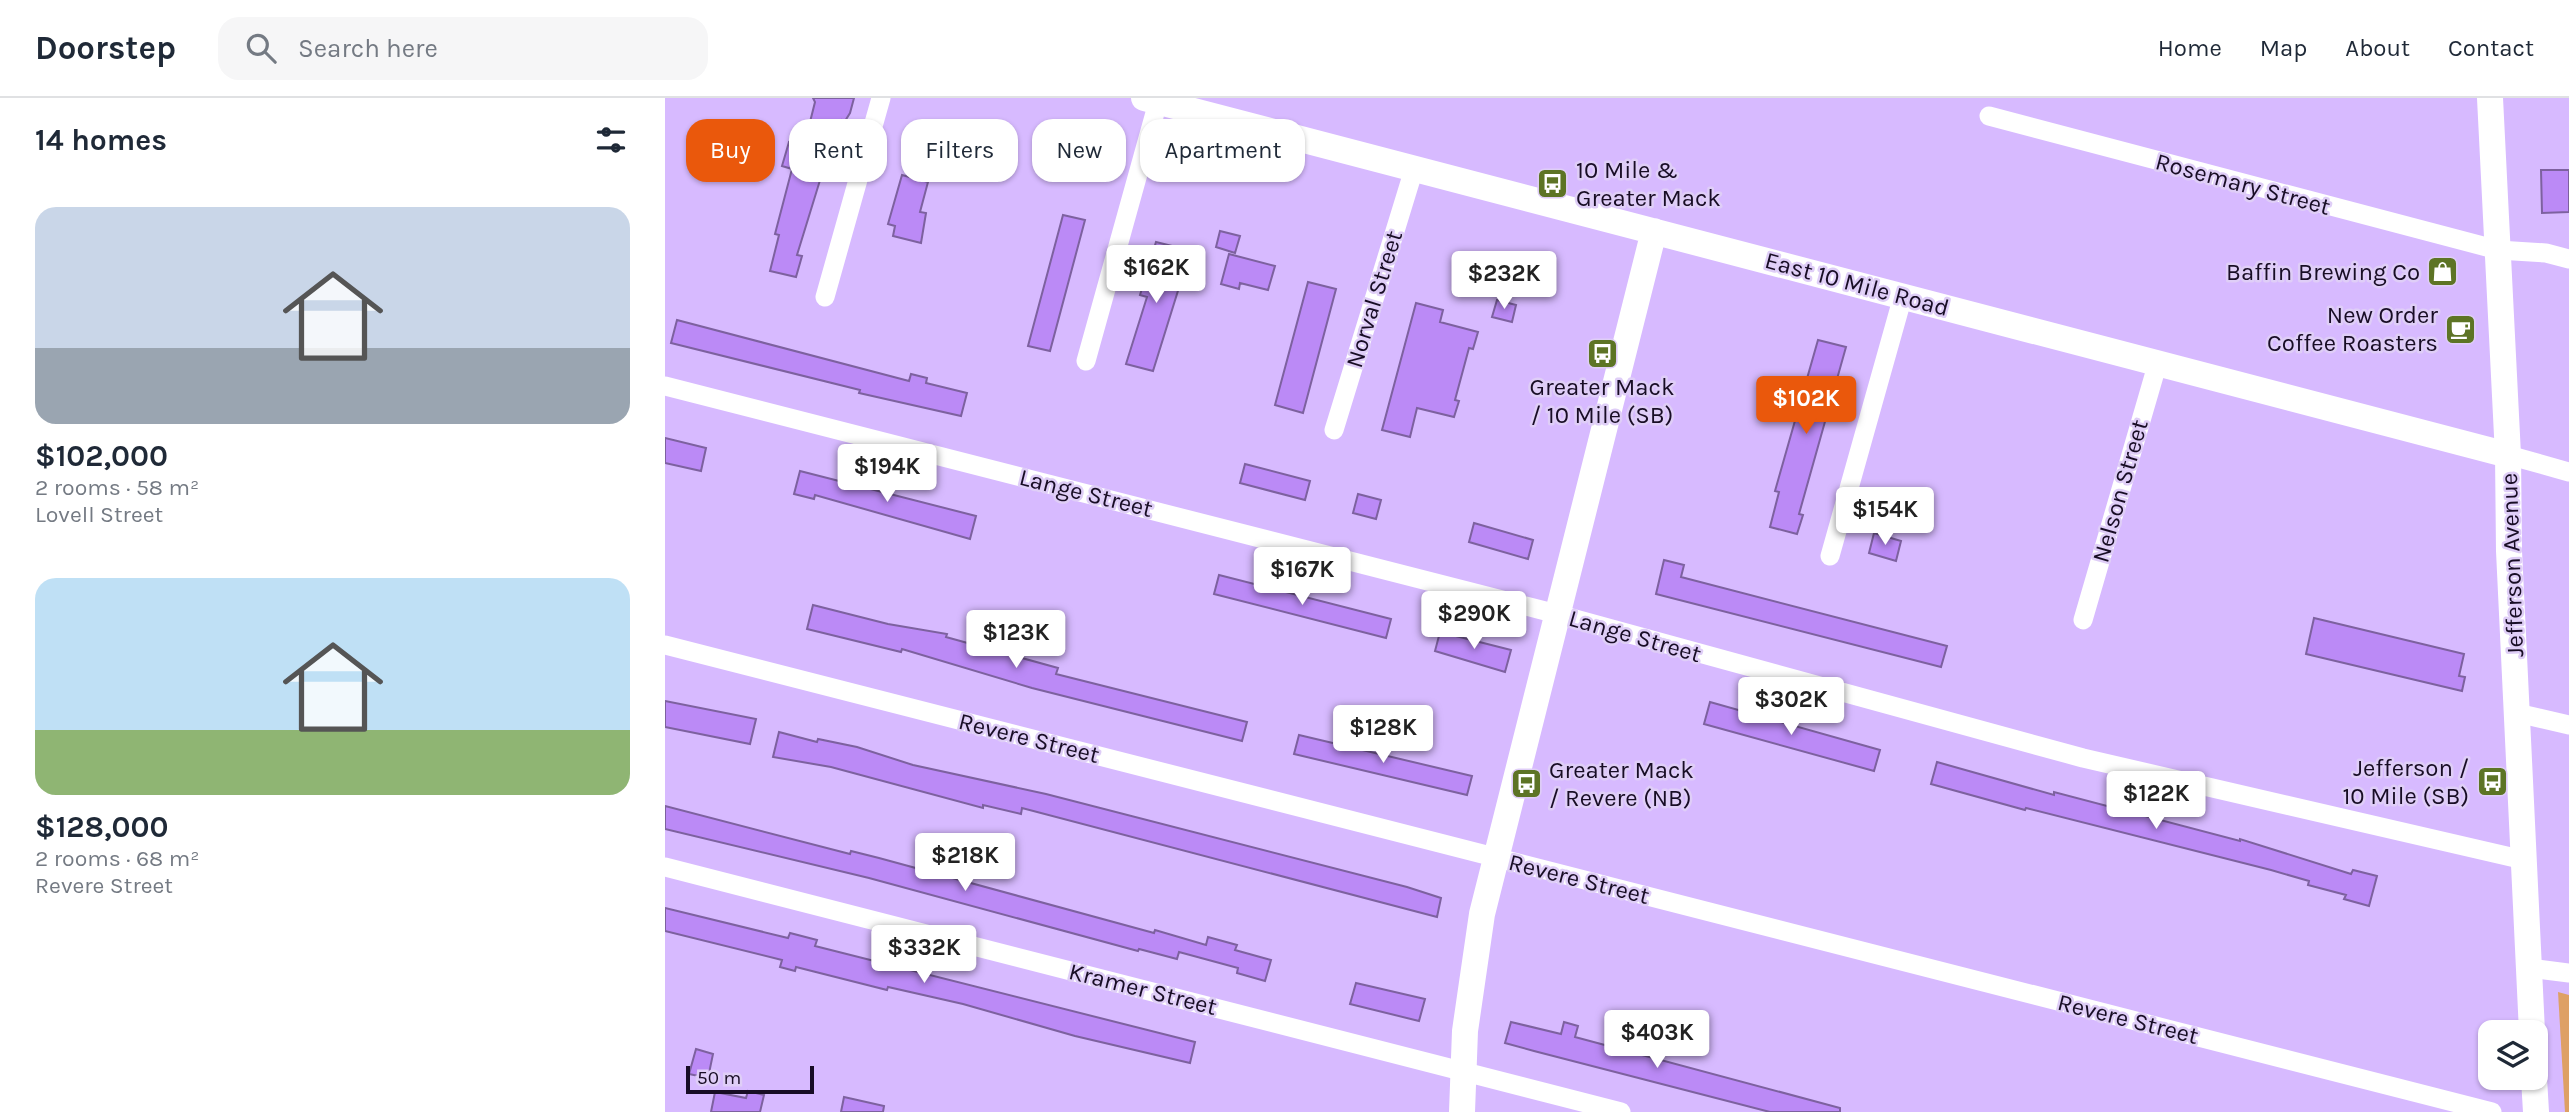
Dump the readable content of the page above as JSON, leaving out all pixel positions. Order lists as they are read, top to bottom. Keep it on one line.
{"streets":{"street":["Rosemary Street","East 10 Mile Road","Norval Street","Nelson Street","Lange Street","Jefferson Avenue","Revere Street","Kramer Street"]},"crossings":[["Rosemary Street","Jefferson Avenue"],["East 10 Mile Road","Norval Street"],["East 10 Mile Road","Nelson Street"],["East 10 Mile Road","Jefferson Avenue"],["Lange Street","Jefferson Avenue"]],"places":{"bus stop":["10 Mile & Greater Mack","Greater Mack / 10 Mile (SB)","Jefferson / 10 Mile (SB)","Greater Mack / Revere (NB)"],"shop":["Baffin Brewing Co"],"cafe":["New Order Coffee Roasters"]},"scale_bar":"50 m","page":{"header":"Doorstep","search":"Search here","nav":["Home","Map","About","Contact"],"heading":"14 homes","chip":["Buy","Rent","Filters","New","Apartment"],"list":[{"name":"$102,000","note":"2 rooms · 58 m² · Lovell Street"},{"name":"$128,000","note":"2 rooms · 68 m² · Revere Street"}],"price":["$162K","$232K","$102K","$194K","$154K","$167K","$290K","$123K","$302K","$128K","$122K","$218K","$332K","$403K"],"scale":"50 m"}}
